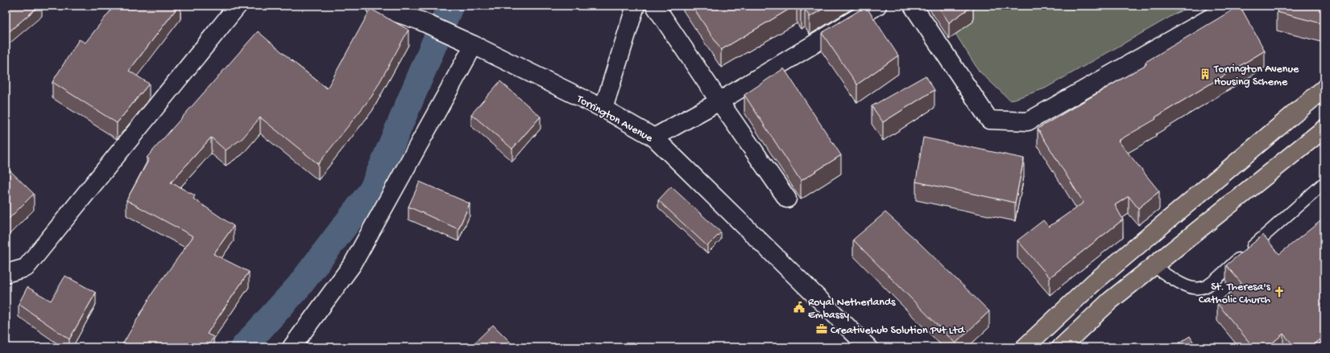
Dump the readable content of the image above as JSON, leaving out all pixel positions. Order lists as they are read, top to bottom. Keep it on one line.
{"streets":{"street":["Torrington Avenue"]},"places":{"building":["Torrington Avenue Housing Scheme"],"church":["St. Theresa's Catholic Church"],"public building":["Royal Netherlands Embassy"],"office":["Creativehub Solution Pvt Ltd"]}}
